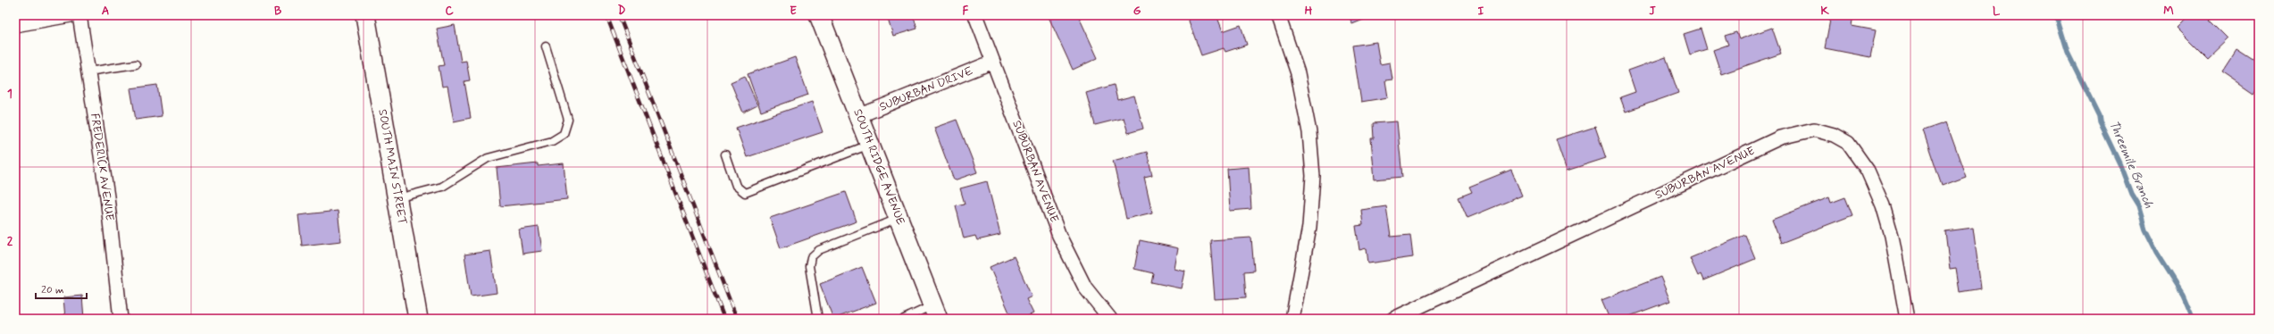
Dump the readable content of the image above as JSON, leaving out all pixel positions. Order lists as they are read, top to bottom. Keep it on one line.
{"streets":{"street":["SUBURBAN DRIVE","FREDERICK AVENUE","SOUTH MAIN STREET","SOUTH RIDGE AVENUE","SUBURBAN AVENUE"]},"crossings":[["SUBURBAN DRIVE","SOUTH RIDGE AVENUE"],["SUBURBAN DRIVE","SUBURBAN AVENUE"]],"water":["Threemile Branch"],"scale_bar":"20 m","grid":{"columns":["A","B","C","D","E","F","G","H","I","J","K","L","M"],"rows":["1","2"]}}
